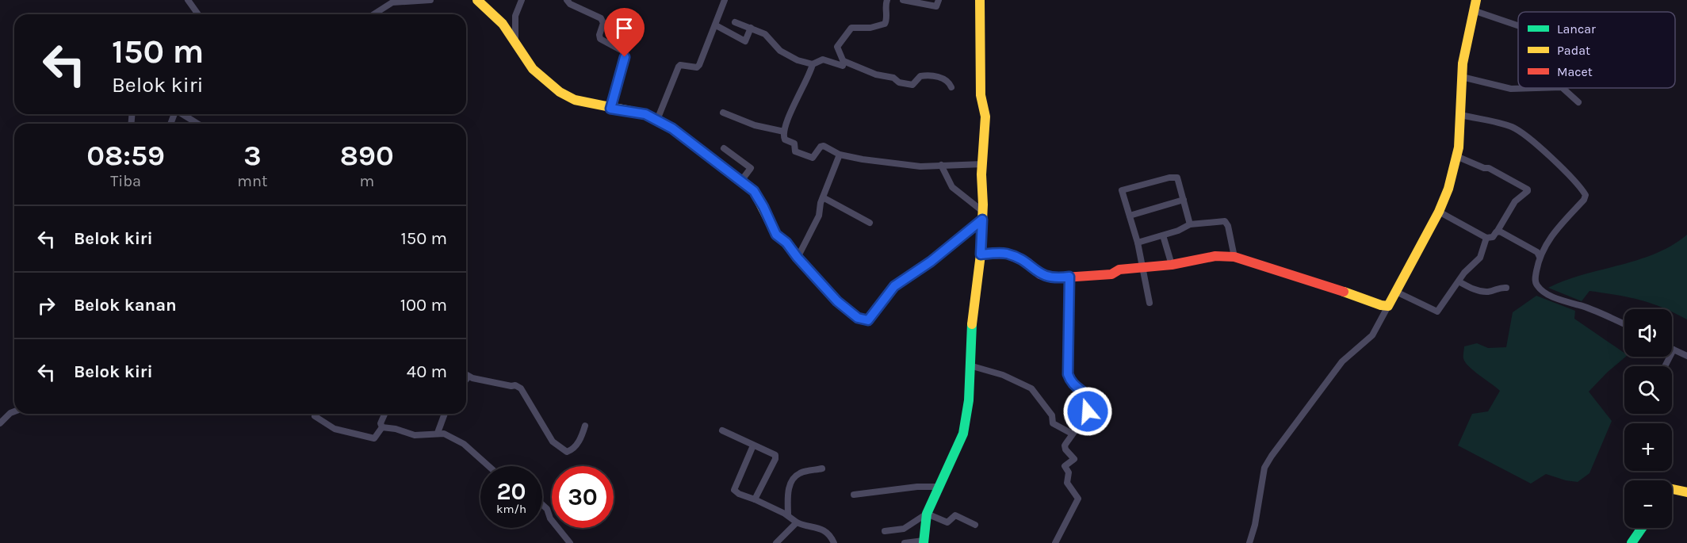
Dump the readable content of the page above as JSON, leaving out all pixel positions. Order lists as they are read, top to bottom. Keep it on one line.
{"legend":["Lancar","Padat","Macet"],"page":{"turn":["150 m","Belok kiri"],"eta":["08:59","Tiba","3","mnt","890","m"],"list":[{"name":"Belok kiri","value":"150 m"},{"name":"Belok kanan","value":"100 m"},{"name":"Belok kiri","value":"40 m"}],"map_buttons":["+","−"],"speed":"20 km/h","limit":"30"}}
